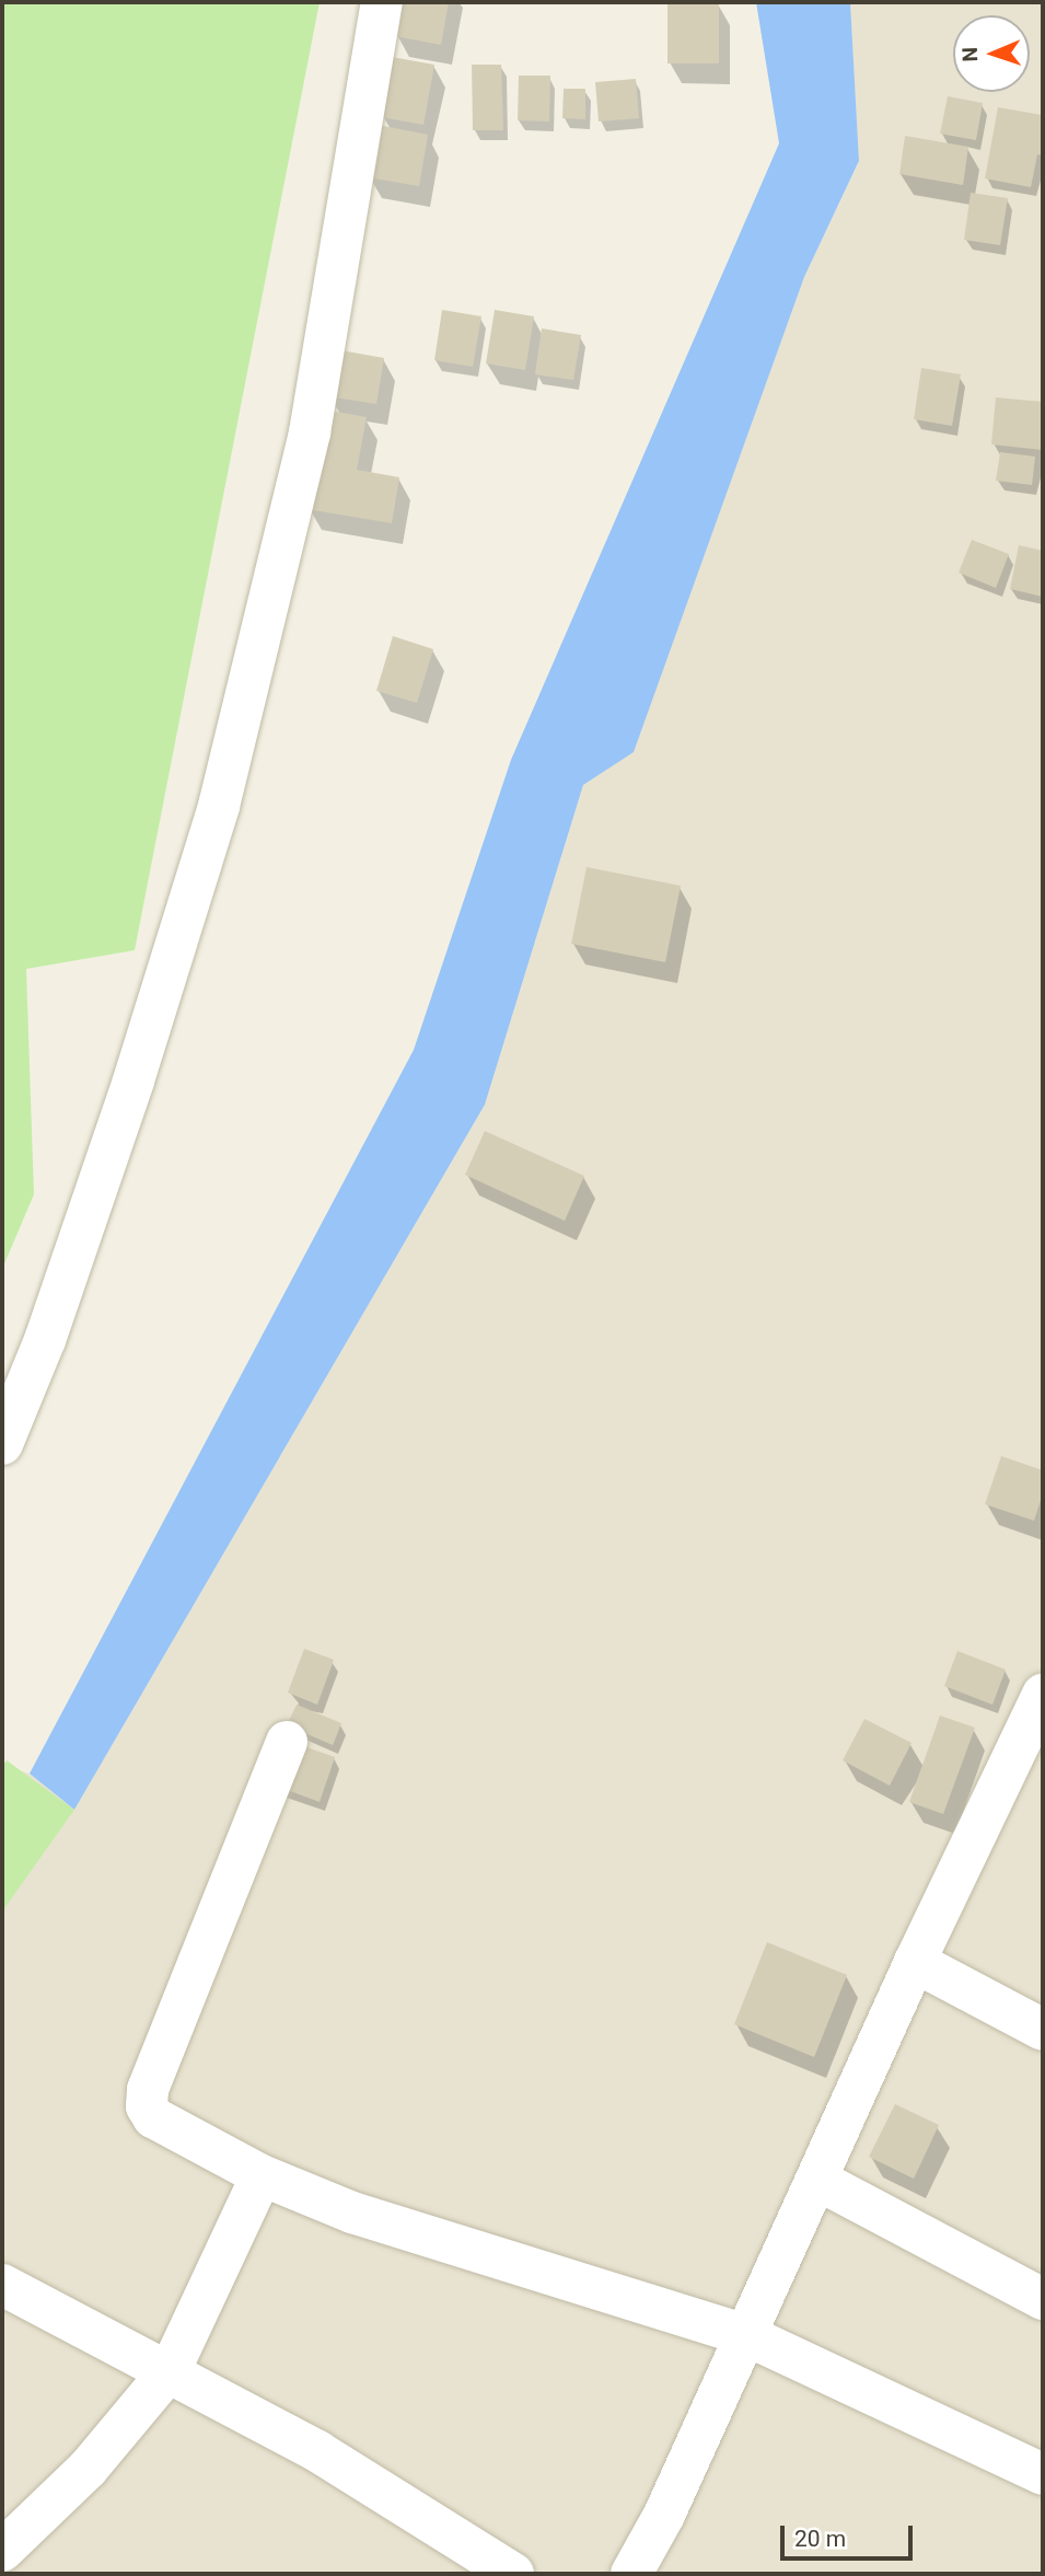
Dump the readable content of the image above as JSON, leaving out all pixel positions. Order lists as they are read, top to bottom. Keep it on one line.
{"scale_bar":"20 m","north":"left"}
